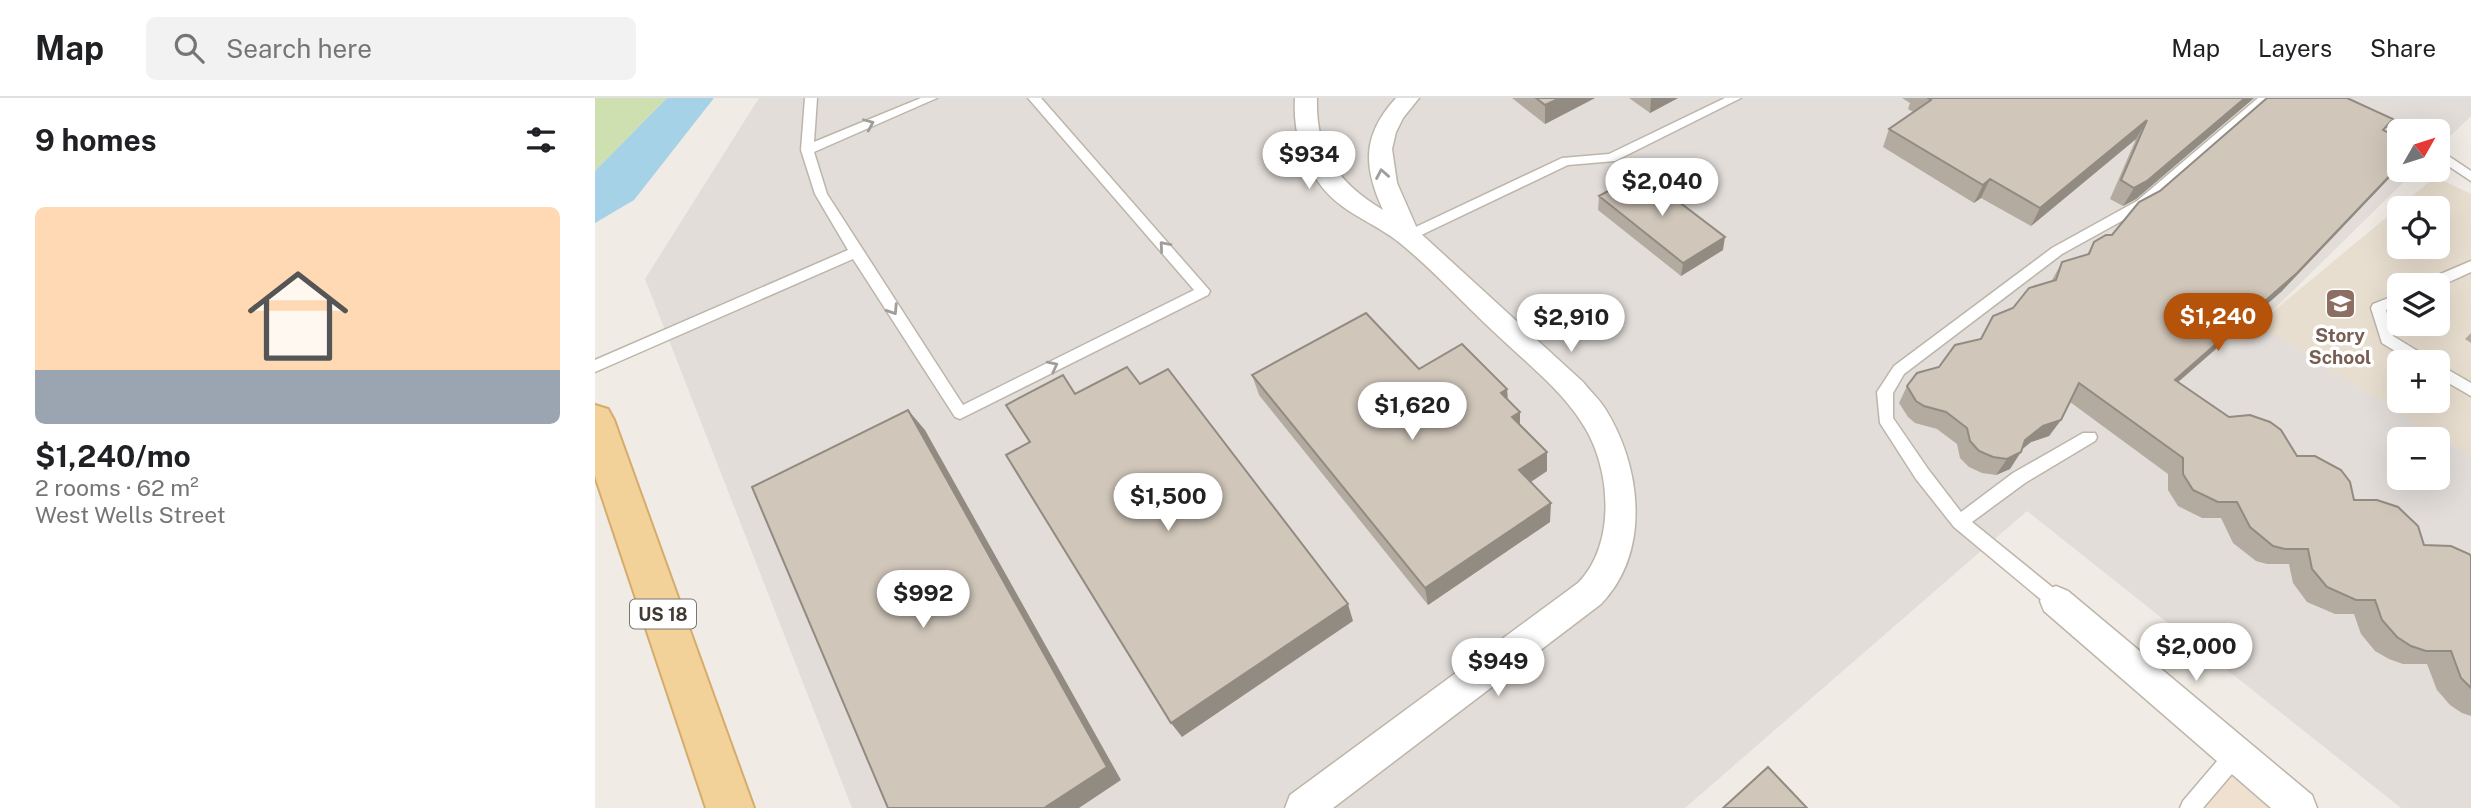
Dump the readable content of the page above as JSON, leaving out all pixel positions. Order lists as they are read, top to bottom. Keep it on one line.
{"streets":{"main road":["US 18"]},"places":{"school or university":["Story School"]},"north":"top right","page":{"header":"Map","search":"Search here","nav":["Map","Layers","Share"],"heading":"9 homes","map_buttons":["+","−"],"price":["$934","$2,040","$1,240","$2,910","$1,620","$1,500","$992","$2,000","$949"],"list":[{"name":"$1,240/mo","note":"2 rooms · 62 m² · West Wells Street"}]}}
